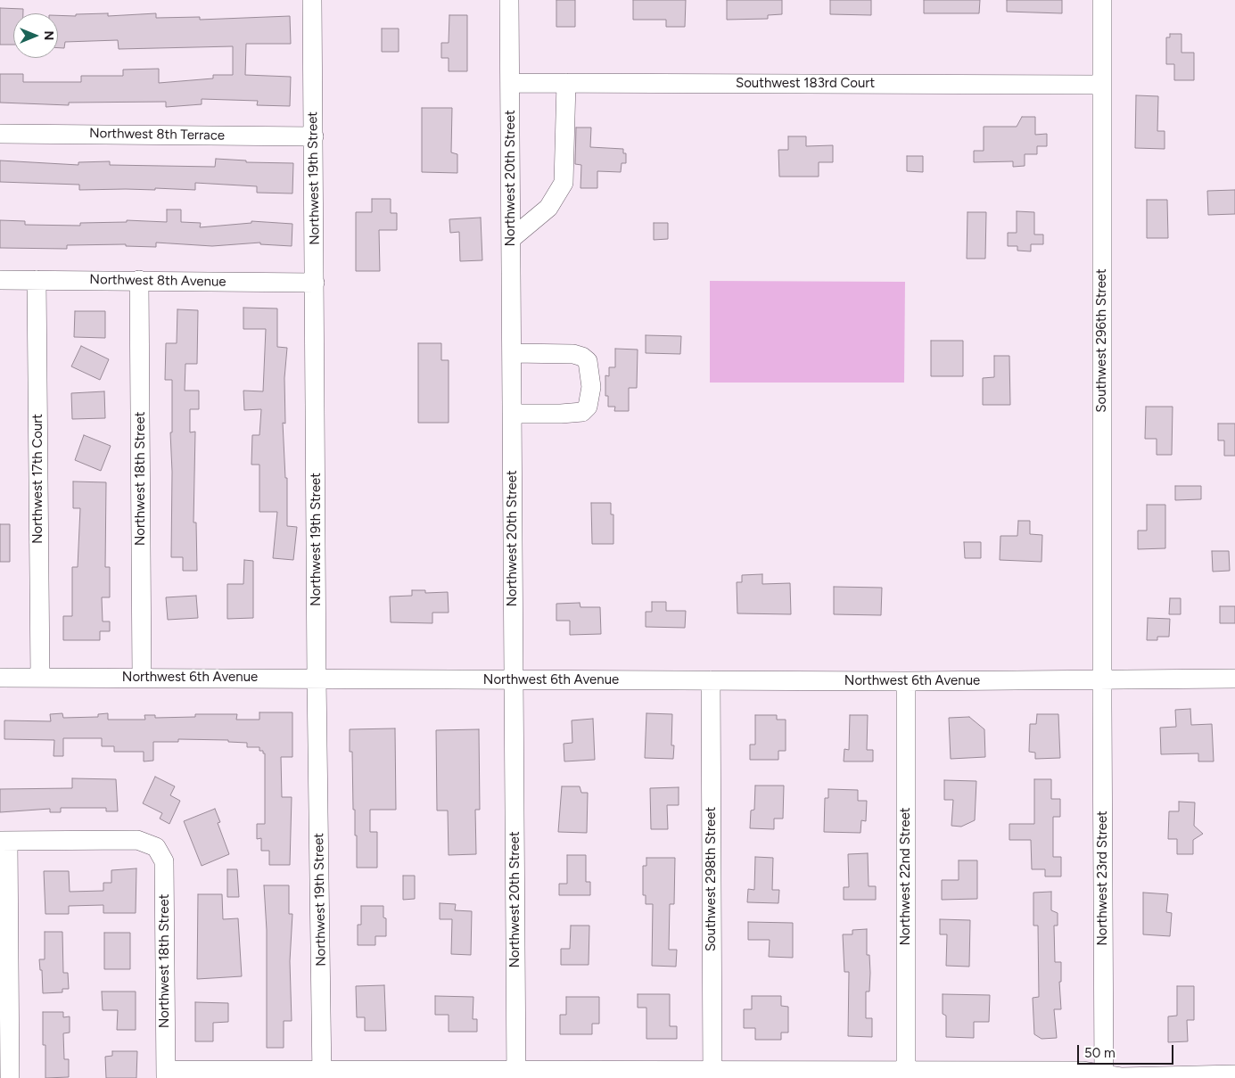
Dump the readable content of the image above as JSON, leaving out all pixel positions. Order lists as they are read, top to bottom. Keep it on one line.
{"streets":{"street":["Southwest 183rd Court","Northwest 8th Terrace","Northwest 19th Street","Northwest 20th Street","Northwest 8th Avenue","Southwest 296th Street","Northwest 17th Court","Northwest 18th Street","Northwest 6th Avenue","Northwest 22nd Street","Northwest 23rd Street","Southwest 298th Street"]},"crossings":[["Southwest 183rd Court","Northwest 20th Street"],["Southwest 183rd Court","Southwest 296th Street"],["Northwest 8th Terrace","Northwest 19th Street"],["Northwest 19th Street","Northwest 8th Avenue"],["Northwest 19th Street","Northwest 6th Avenue"],["Northwest 20th Street","Northwest 6th Avenue"],["Northwest 8th Avenue","Northwest 17th Court"],["Northwest 8th Avenue","Northwest 18th Street"],["Southwest 296th Street","Northwest 6th Avenue"],["Southwest 296th Street","Northwest 23rd Street"],["Northwest 17th Court","Northwest 6th Avenue"],["Northwest 18th Street","Northwest 6th Avenue"],["Northwest 6th Avenue","Northwest 22nd Street"],["Northwest 6th Avenue","Northwest 23rd Street"],["Northwest 6th Avenue","Southwest 298th Street"]],"scale_bar":"50 m","north":"right"}
